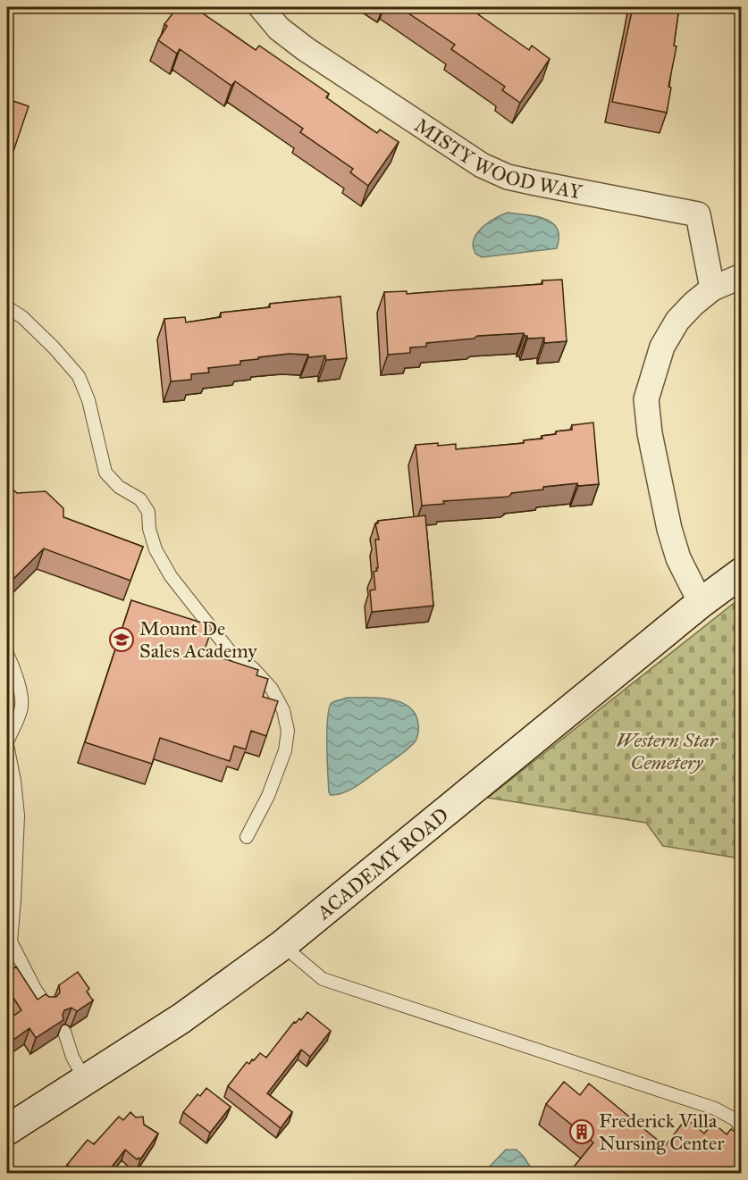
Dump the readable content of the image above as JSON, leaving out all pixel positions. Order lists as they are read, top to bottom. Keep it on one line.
{"streets":{"main road":["ACADEMY ROAD"],"street":["MISTY WOOD WAY"]},"parks":["Western Star Cemetery"],"places":{"school or university":["Mount De Sales Academy"],"building":["Frederick Villa Nursing Center"]}}
